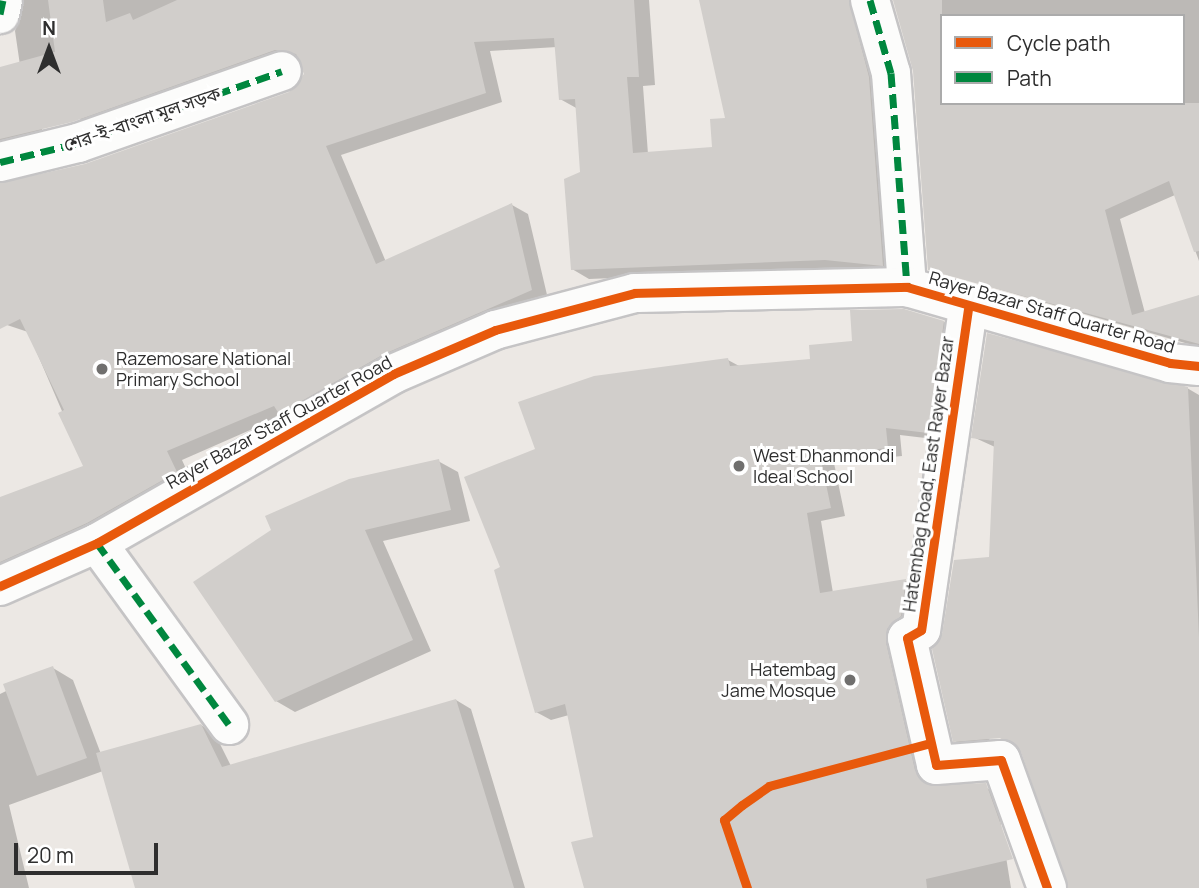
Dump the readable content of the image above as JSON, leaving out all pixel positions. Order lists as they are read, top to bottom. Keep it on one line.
{"streets":{"street":["শের-ই-বাংলা মূল সড়ক","Rayer Bazar Staff Quarter Road","Hatembag Road, East Rayer Bazar"]},"crossings":[["Rayer Bazar Staff Quarter Road","Hatembag Road, East Rayer Bazar"]],"places":["Razemosare National Primary School","West Dhanmondi Ideal School","Hatembag Jame Mosque"],"legend":["Cycle path","Path"],"scale_bar":"20 m","north":"top"}
